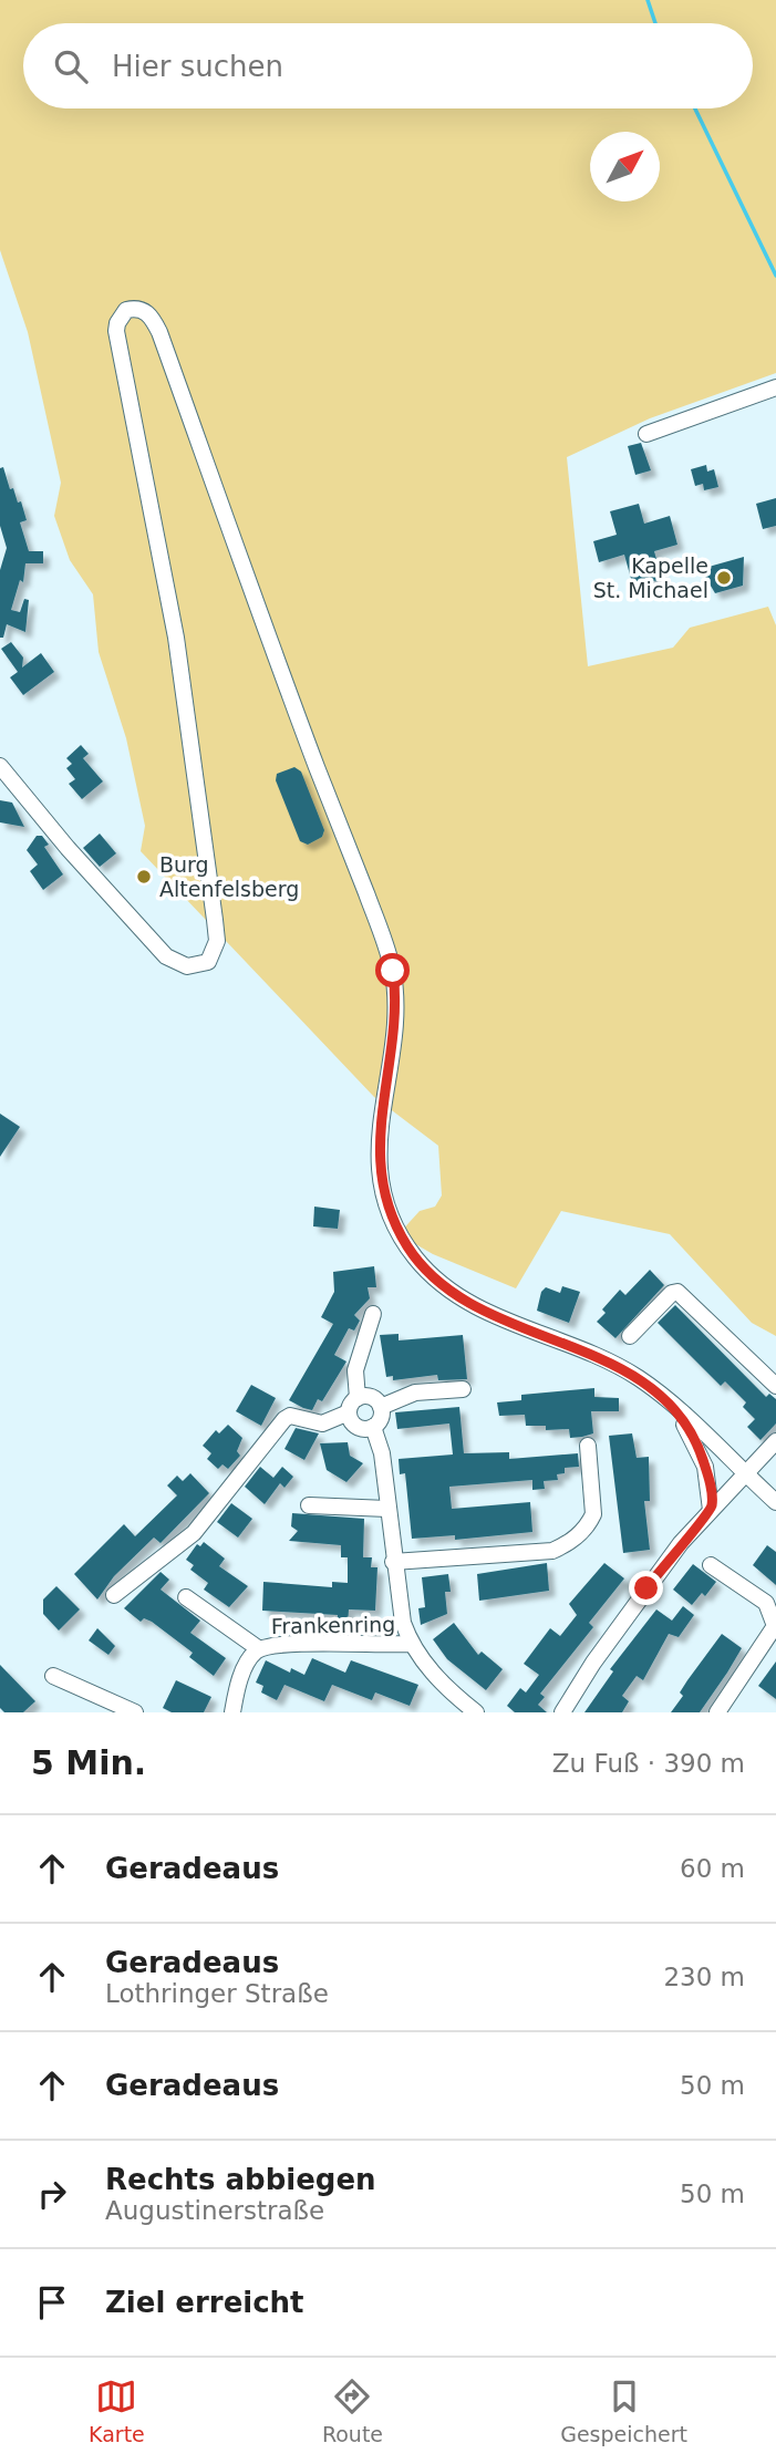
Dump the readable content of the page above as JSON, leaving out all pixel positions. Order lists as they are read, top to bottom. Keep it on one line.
{"streets":{"street":["Frankenring"]},"places":["Kapelle St. Michael","Burg Altenfelsberg"],"north":"top right","page":{"search":"Hier suchen","heading":["5 Min.","Zu Fuß · 390 m"],"list":[["Geradeaus","60 m"],["Geradeaus","Lothringer Straße","230 m"],["Geradeaus","50 m"],["Rechts abbiegen","Augustinerstraße","50 m"],"Ziel erreicht"],"nav":["Karte","Route","Gespeichert"]}}
